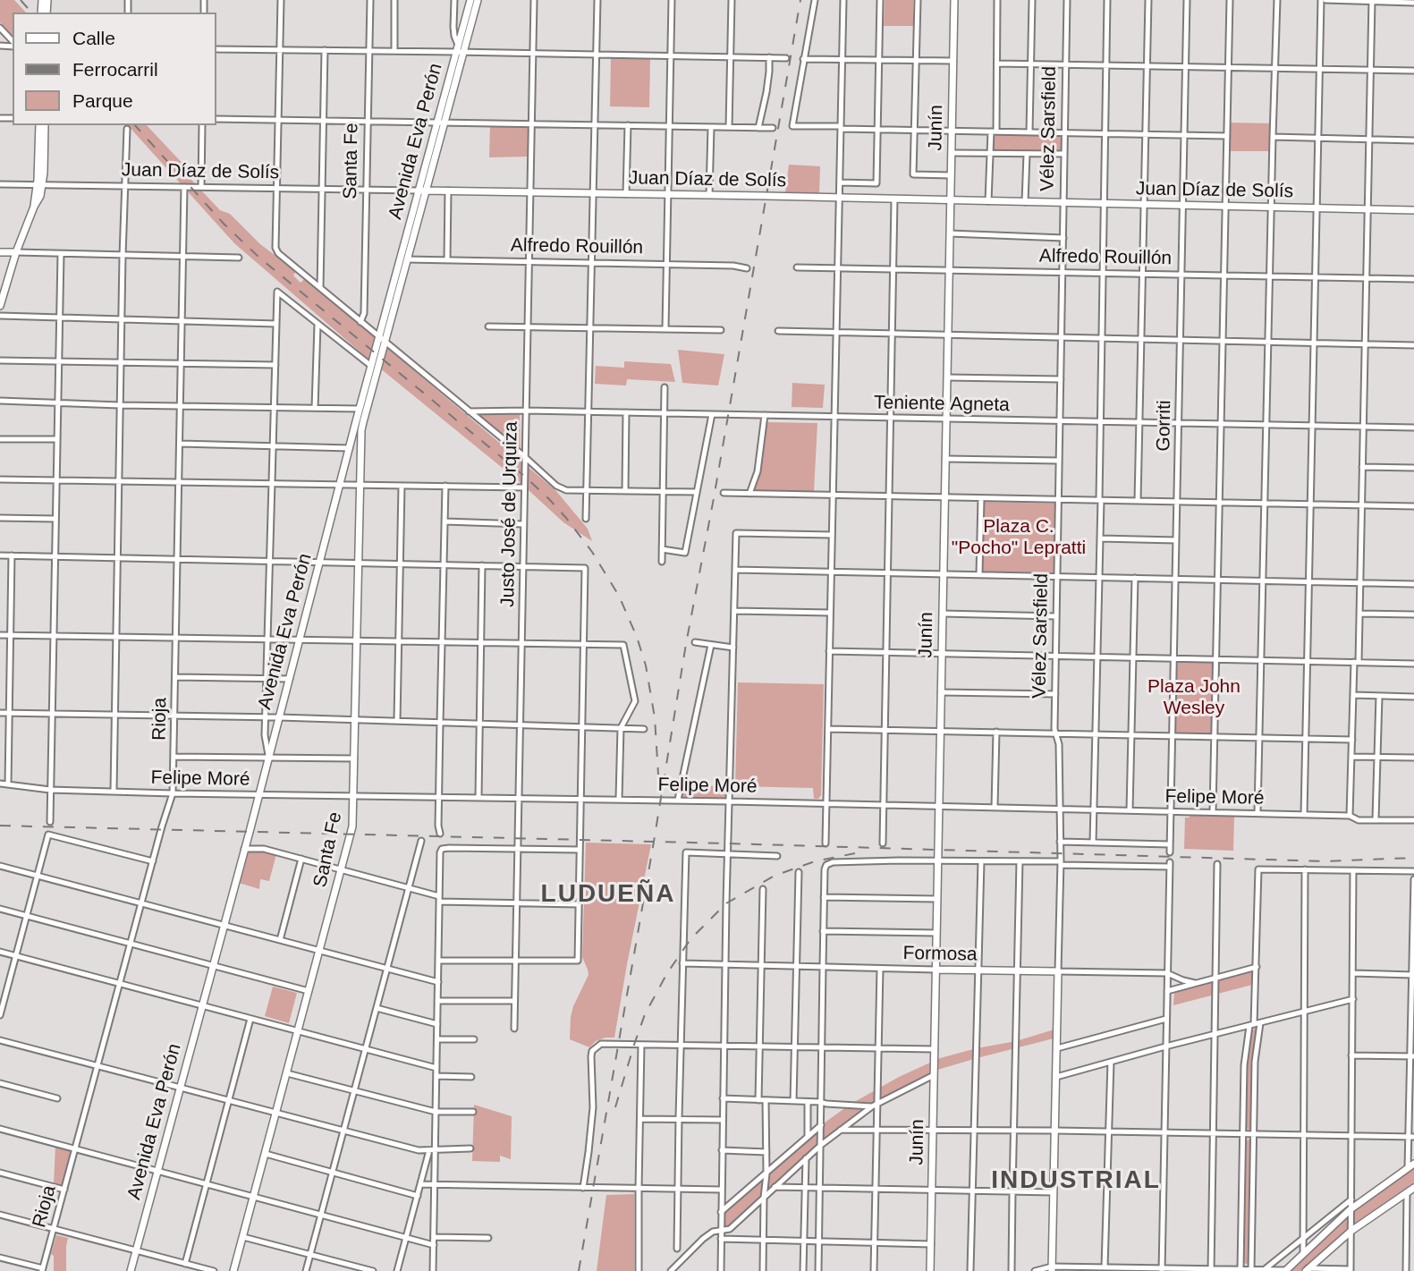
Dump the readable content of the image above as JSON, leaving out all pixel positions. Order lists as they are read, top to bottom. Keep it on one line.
{"streets":{"main road":["Junín","Vélez Sarsfield","Avenida Eva Perón","Santa Fe","Juan Díaz de Solís","Formosa"],"street":["Alfredo Rouillón","Teniente Agneta","Gorriti","Justo José de Urquiza","Rioja","Felipe Moré"]},"crossings":[["Junín","Juan Díaz de Solís"],["Junín","Alfredo Rouillón"],["Junín","Teniente Agneta"],["Junín","Felipe Moré"],["Junín","Formosa"],["Vélez Sarsfield","Juan Díaz de Solís"],["Vélez Sarsfield","Alfredo Rouillón"],["Vélez Sarsfield","Teniente Agneta"],["Vélez Sarsfield","Felipe Moré"],["Vélez Sarsfield","Formosa"],["Avenida Eva Perón","Santa Fe"],["Avenida Eva Perón","Juan Díaz de Solís"],["Avenida Eva Perón","Alfredo Rouillón"],["Avenida Eva Perón","Felipe Moré"],["Santa Fe","Juan Díaz de Solís"],["Santa Fe","Felipe Moré"],["Juan Díaz de Solís","Gorriti"],["Juan Díaz de Solís","Justo José de Urquiza"],["Juan Díaz de Solís","Rioja"],["Alfredo Rouillón","Gorriti"],["Alfredo Rouillón","Justo José de Urquiza"],["Teniente Agneta","Gorriti"],["Teniente Agneta","Justo José de Urquiza"],["Gorriti","Felipe Moré"],["Justo José de Urquiza","Felipe Moré"],["Rioja","Felipe Moré"]],"districts":["LUDUEÑA","INDUSTRIAL"],"parks":["Plaza C. \"Pocho\" Lepratti","Plaza John Wesley"],"legend":["Calle","Ferrocarril","Parque"]}
